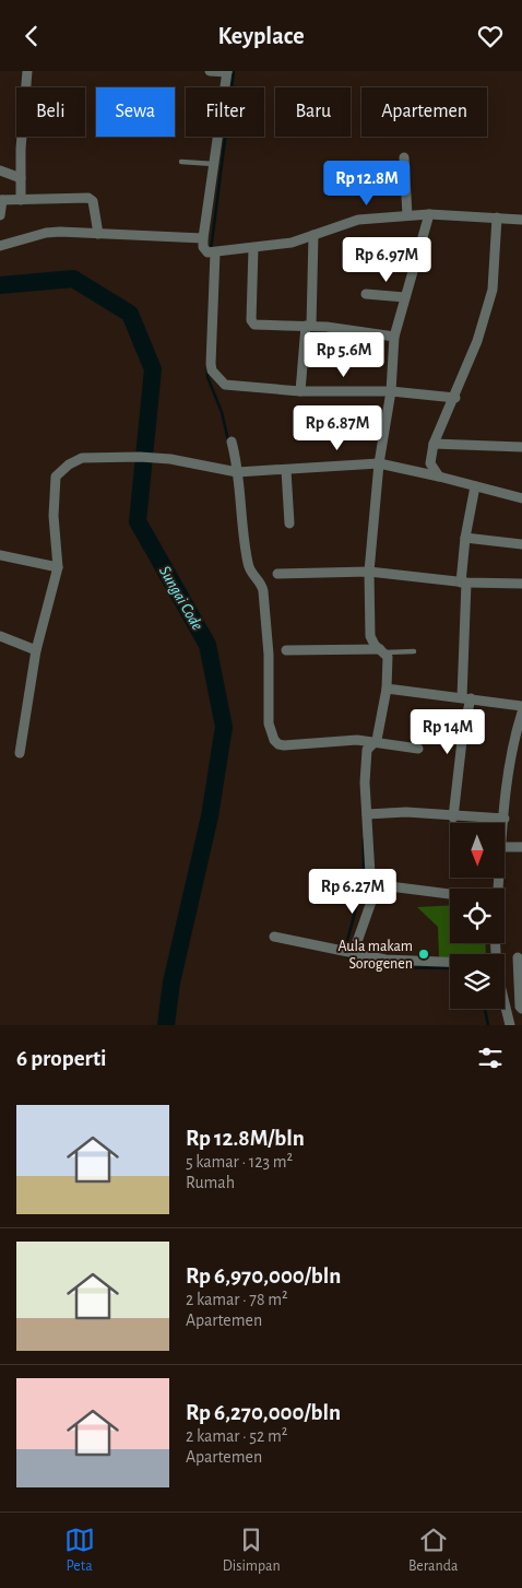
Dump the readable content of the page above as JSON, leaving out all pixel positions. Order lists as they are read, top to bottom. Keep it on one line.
{"water":["Sungai Code"],"places":["Aula makam Sorogenen"],"north":"bottom","page":{"header":"Keyplace","chip":["Beli","Sewa","Filter","Baru","Apartemen"],"price":["Rp 12.8M","Rp 6.97M","Rp 5.6M","Rp 6.87M","Rp 14M","Rp 6.27M"],"heading":"6 properti","list":[{"name":"Rp 12.8M/bln","note":"5 kamar · 123 m² · Rumah"},{"name":"Rp 6,970,000/bln","note":"2 kamar · 78 m² · Apartemen"},{"name":"Rp 6,270,000/bln","note":"2 kamar · 52 m² · Apartemen"}],"tabs":["Peta","Disimpan","Beranda"]}}
